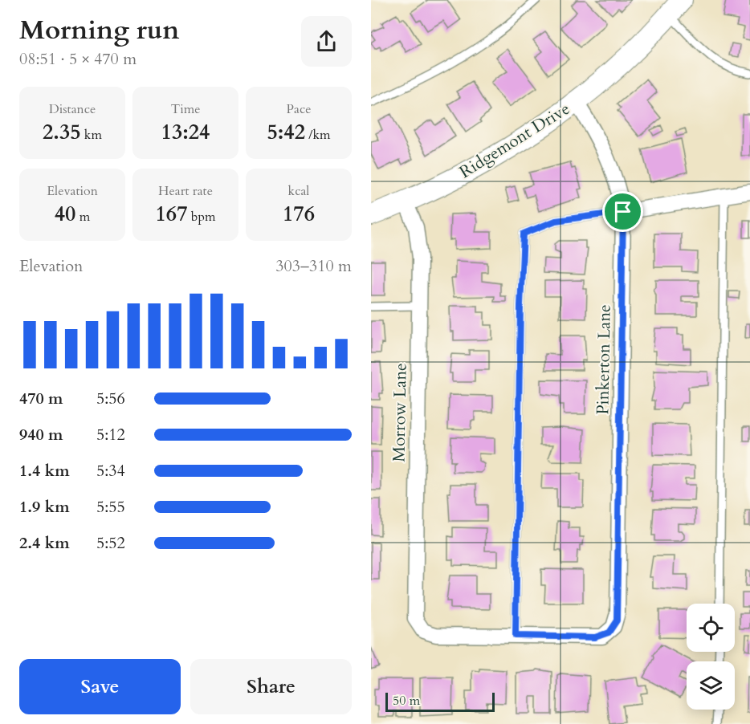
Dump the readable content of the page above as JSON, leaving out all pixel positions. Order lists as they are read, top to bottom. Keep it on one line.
{"streets":{"street":["Ridgemont Drive","Pinkerton Lane","Morrow Lane"]},"crossings":[["Ridgemont Drive","Pinkerton Lane"],["Ridgemont Drive","Morrow Lane"],["Pinkerton Lane","Morrow Lane"]],"scale_bar":"50 m","page":{"heading":["Morning run","08:51 · 5 × 470 m"],"stats":[["Distance","2.35 km"],["Time","13:24"],["Pace","5:42 /km"],["Elevation","40 m"],["Heart rate","167 bpm"],["kcal","176"]],"chart":["Elevation","303–310 m"],"list":[{"name":"470 m","note":"5:56"},{"name":"940 m","note":"5:12"},{"name":"1.4 km","note":"5:34"},{"name":"1.9 km","note":"5:55"},{"name":"2.4 km","note":"5:52"}],"buttons":["Save","Share"],"scale":"50 m"}}
